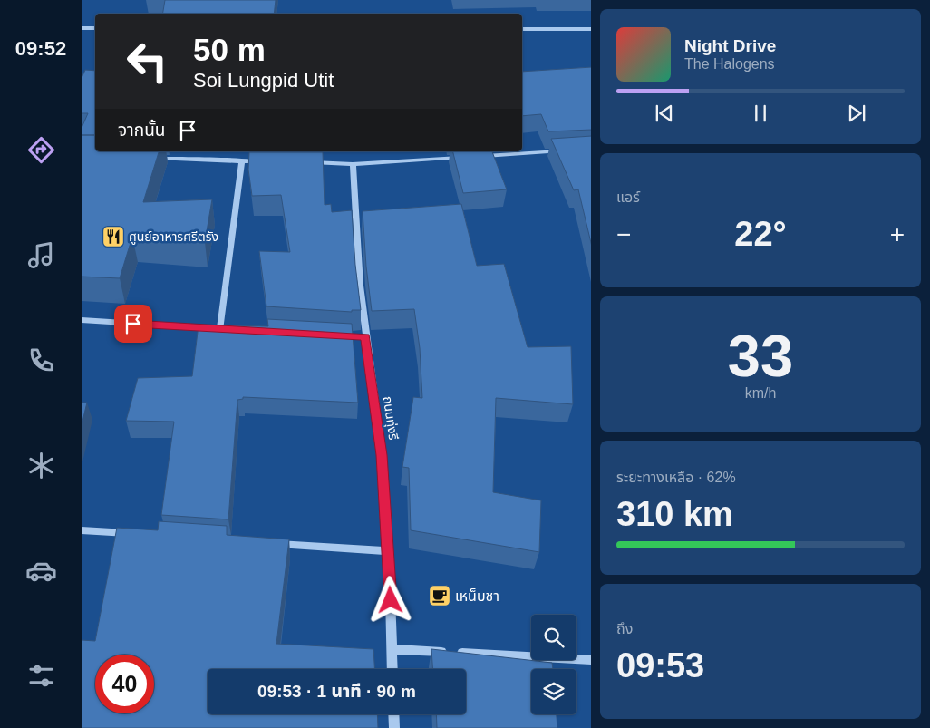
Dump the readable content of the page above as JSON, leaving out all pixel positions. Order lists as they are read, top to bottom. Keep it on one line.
{"streets":{"street":["ถนนทุ่งรี"]},"places":{"restaurant":["ศูนย์อาหารศรีตรัง"],"cafe":["เหน็บชา"]},"page":{"tabs":"09:52","turn":["50 m","Soi Lungpid Utit"],"song":["Night Drive","The Halogens"],"then":"จากนั้น","tile":["แอร์",["33","km/h"],["ระยะทางเหลือ · 62%","310 km"],["ถึง","09:53"]],"heat":["−","22°","+"],"limit":"40","trip":"09:53 · 1 นาที · 90 m"}}
